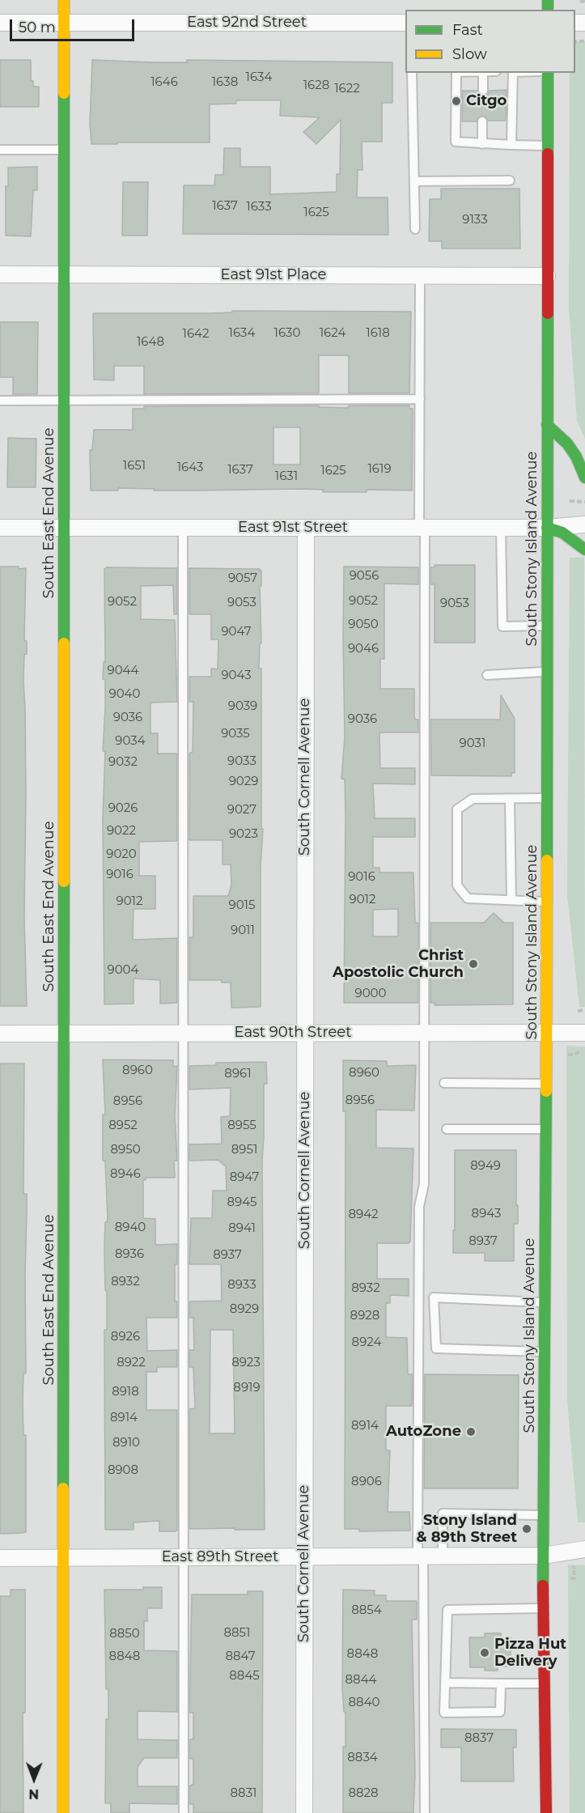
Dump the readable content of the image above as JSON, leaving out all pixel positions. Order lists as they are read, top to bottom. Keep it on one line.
{"streets":{"main road":["South East End Avenue","South Stony Island Avenue"],"street":["East 92nd Street","East 91st Place","East 91st Street","South Cornell Avenue","East 90th Street","East 89th Street"]},"crossings":[["East 92nd Street","South East End Avenue"],["East 91st Place","South East End Avenue"],["East 91st Place","South Stony Island Avenue"],["South East End Avenue","East 91st Street"],["South East End Avenue","East 90th Street"],["South East End Avenue","East 89th Street"],["East 91st Street","South Stony Island Avenue"],["East 91st Street","South Cornell Avenue"],["South Stony Island Avenue","East 90th Street"],["South Stony Island Avenue","East 89th Street"],["South Cornell Avenue","East 90th Street"],["South Cornell Avenue","East 89th Street"]],"places":["Citgo","Christ Apostolic Church","AutoZone","Stony Island & 89th Street","Pizza Hut Delivery"],"house_numbers":["1634","1646","1638","1628","1622","1637","1633","1625","9133","1634","1630","1624","1618","1642","1648","1651","1643","1619","1637","1625","1631","9056","9057","9052","9052","9053","9053","9050","9047","9046","9044","9043","9040","9039","9036","9036","9035","9034","9031","9033","9032","9029","9026","9027","9022","9023","9020","9016","9016","9012","9012","9015","9011","9004","9000","8960","8960","8961","8956","8956","8952","8955","8950","8951","8949","8946","8947","8945","8943","8942","8940","8941","8937","8936","8937","8932","8933","8932","8929","8928","8926","8924","8922","8923","8919","8918","8914","8914","8910","8908","8906","8854","8851","8850","8848","8848","8847","8845","8844","8840","8837","8834","8831","8828"],"legend":["Fast","Slow"],"scale_bar":"50 m","north":"bottom"}
